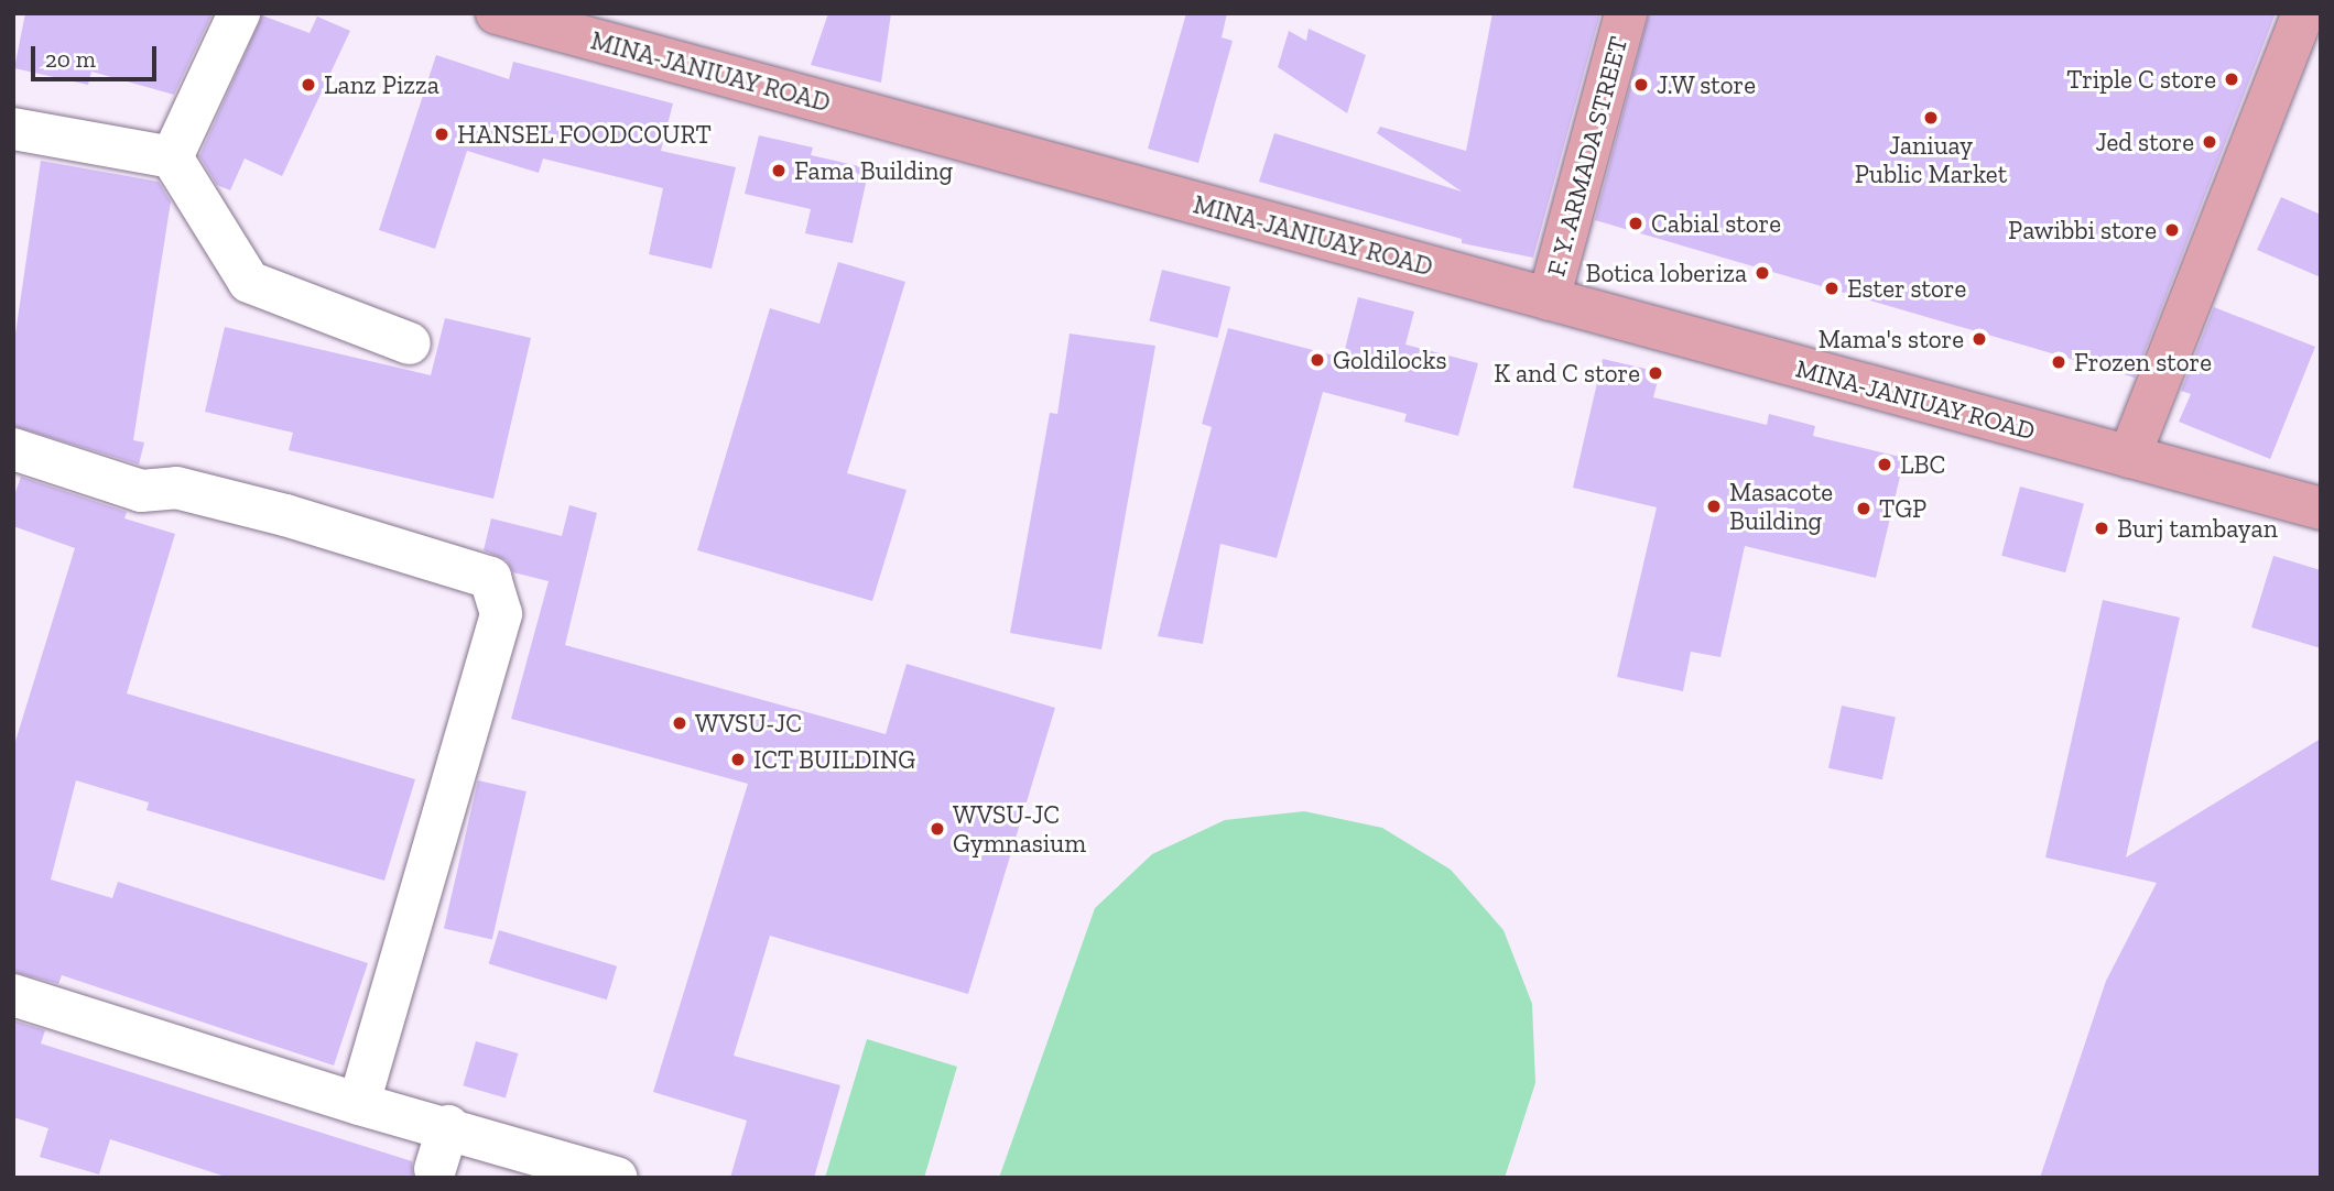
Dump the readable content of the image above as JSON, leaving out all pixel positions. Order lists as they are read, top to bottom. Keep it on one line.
{"streets":{"main road":["MINA-JANIUAY ROAD","F. Y. ARMADA STREET"]},"crossings":[["MINA-JANIUAY ROAD","F. Y. ARMADA STREET"]],"places":["Triple C store","Lanz Pizza","J.W store","Janiuay Public Market","HANSEL FOODCOURT","Jed store","Fama Building","Cabial store","Pawibbi store","Botica loberiza","Ester store","Mama's store","Goldilocks","Frozen store","K and C store","LBC","Masacote Building","TGP","Burj tambayan","WVSU-JC","ICT BUILDING","WVSU-JC Gymnasium"],"scale_bar":"20 m"}
